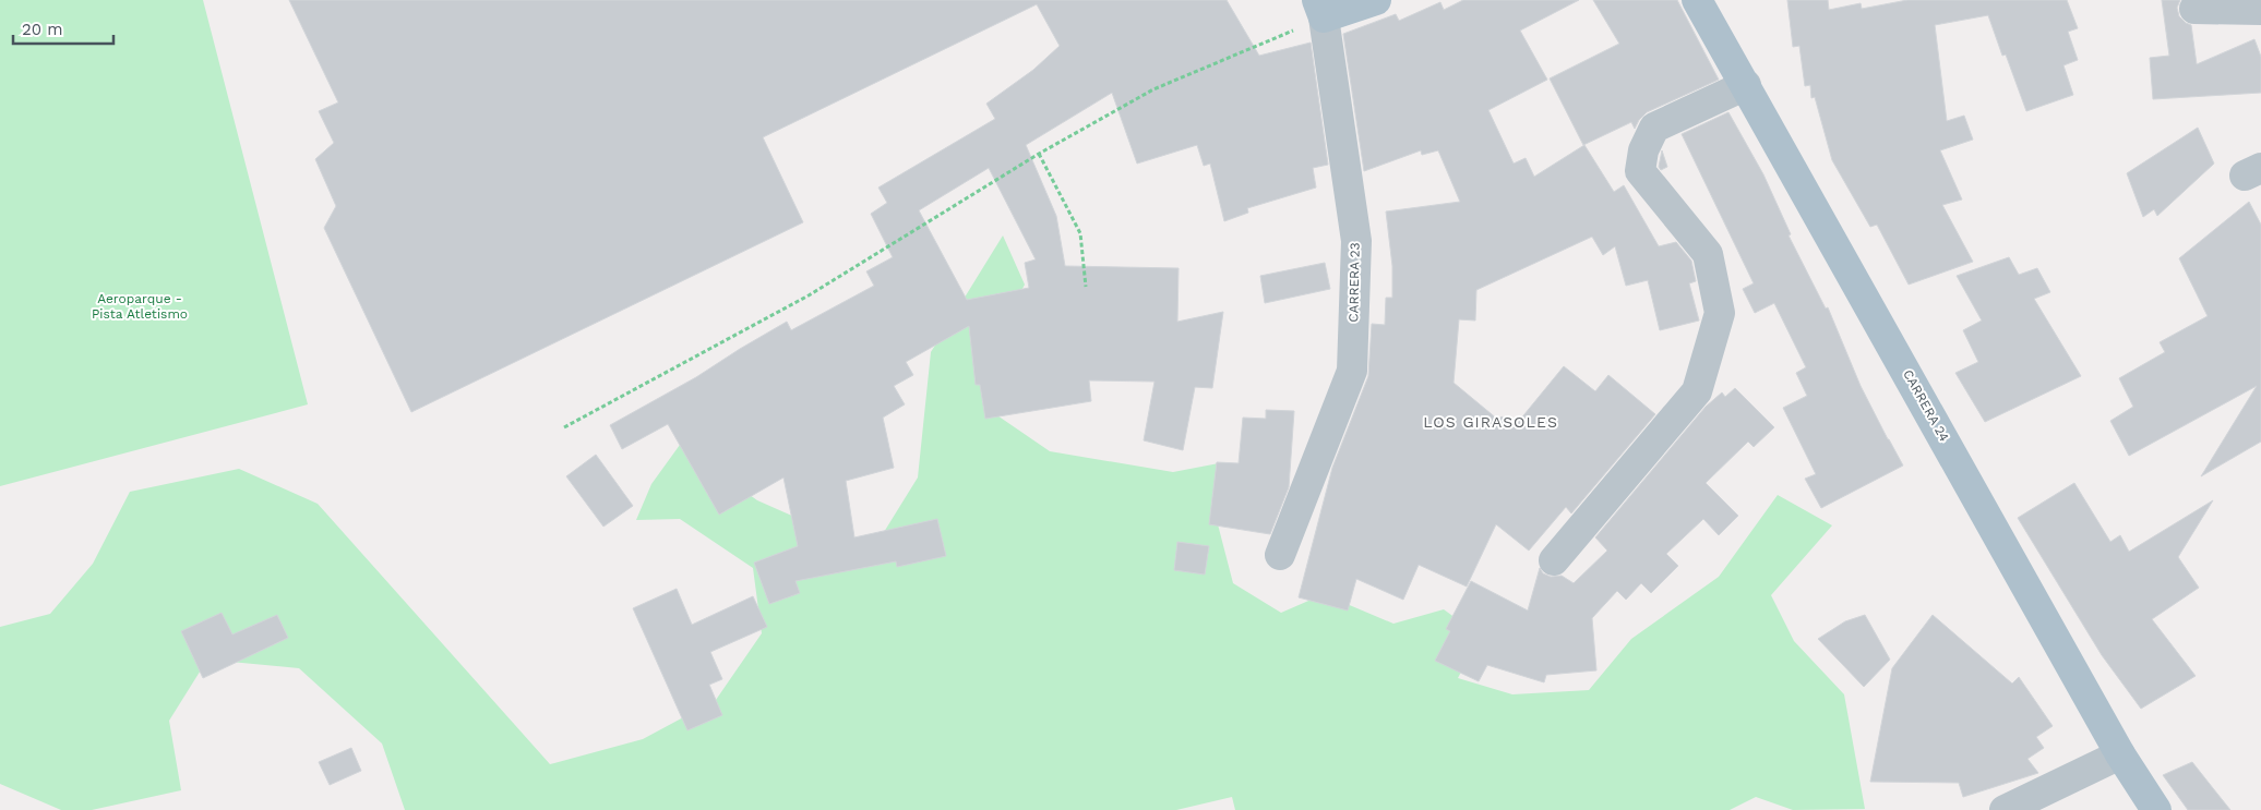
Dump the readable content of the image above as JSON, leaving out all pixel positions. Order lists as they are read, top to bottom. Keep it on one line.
{"streets":{"main road":["CARRERA 24"],"street":["CARRERA 23"]},"districts":["LOS GIRASOLES"],"parks":["Aeroparque - Pista Atletismo"],"scale_bar":"20 m"}
